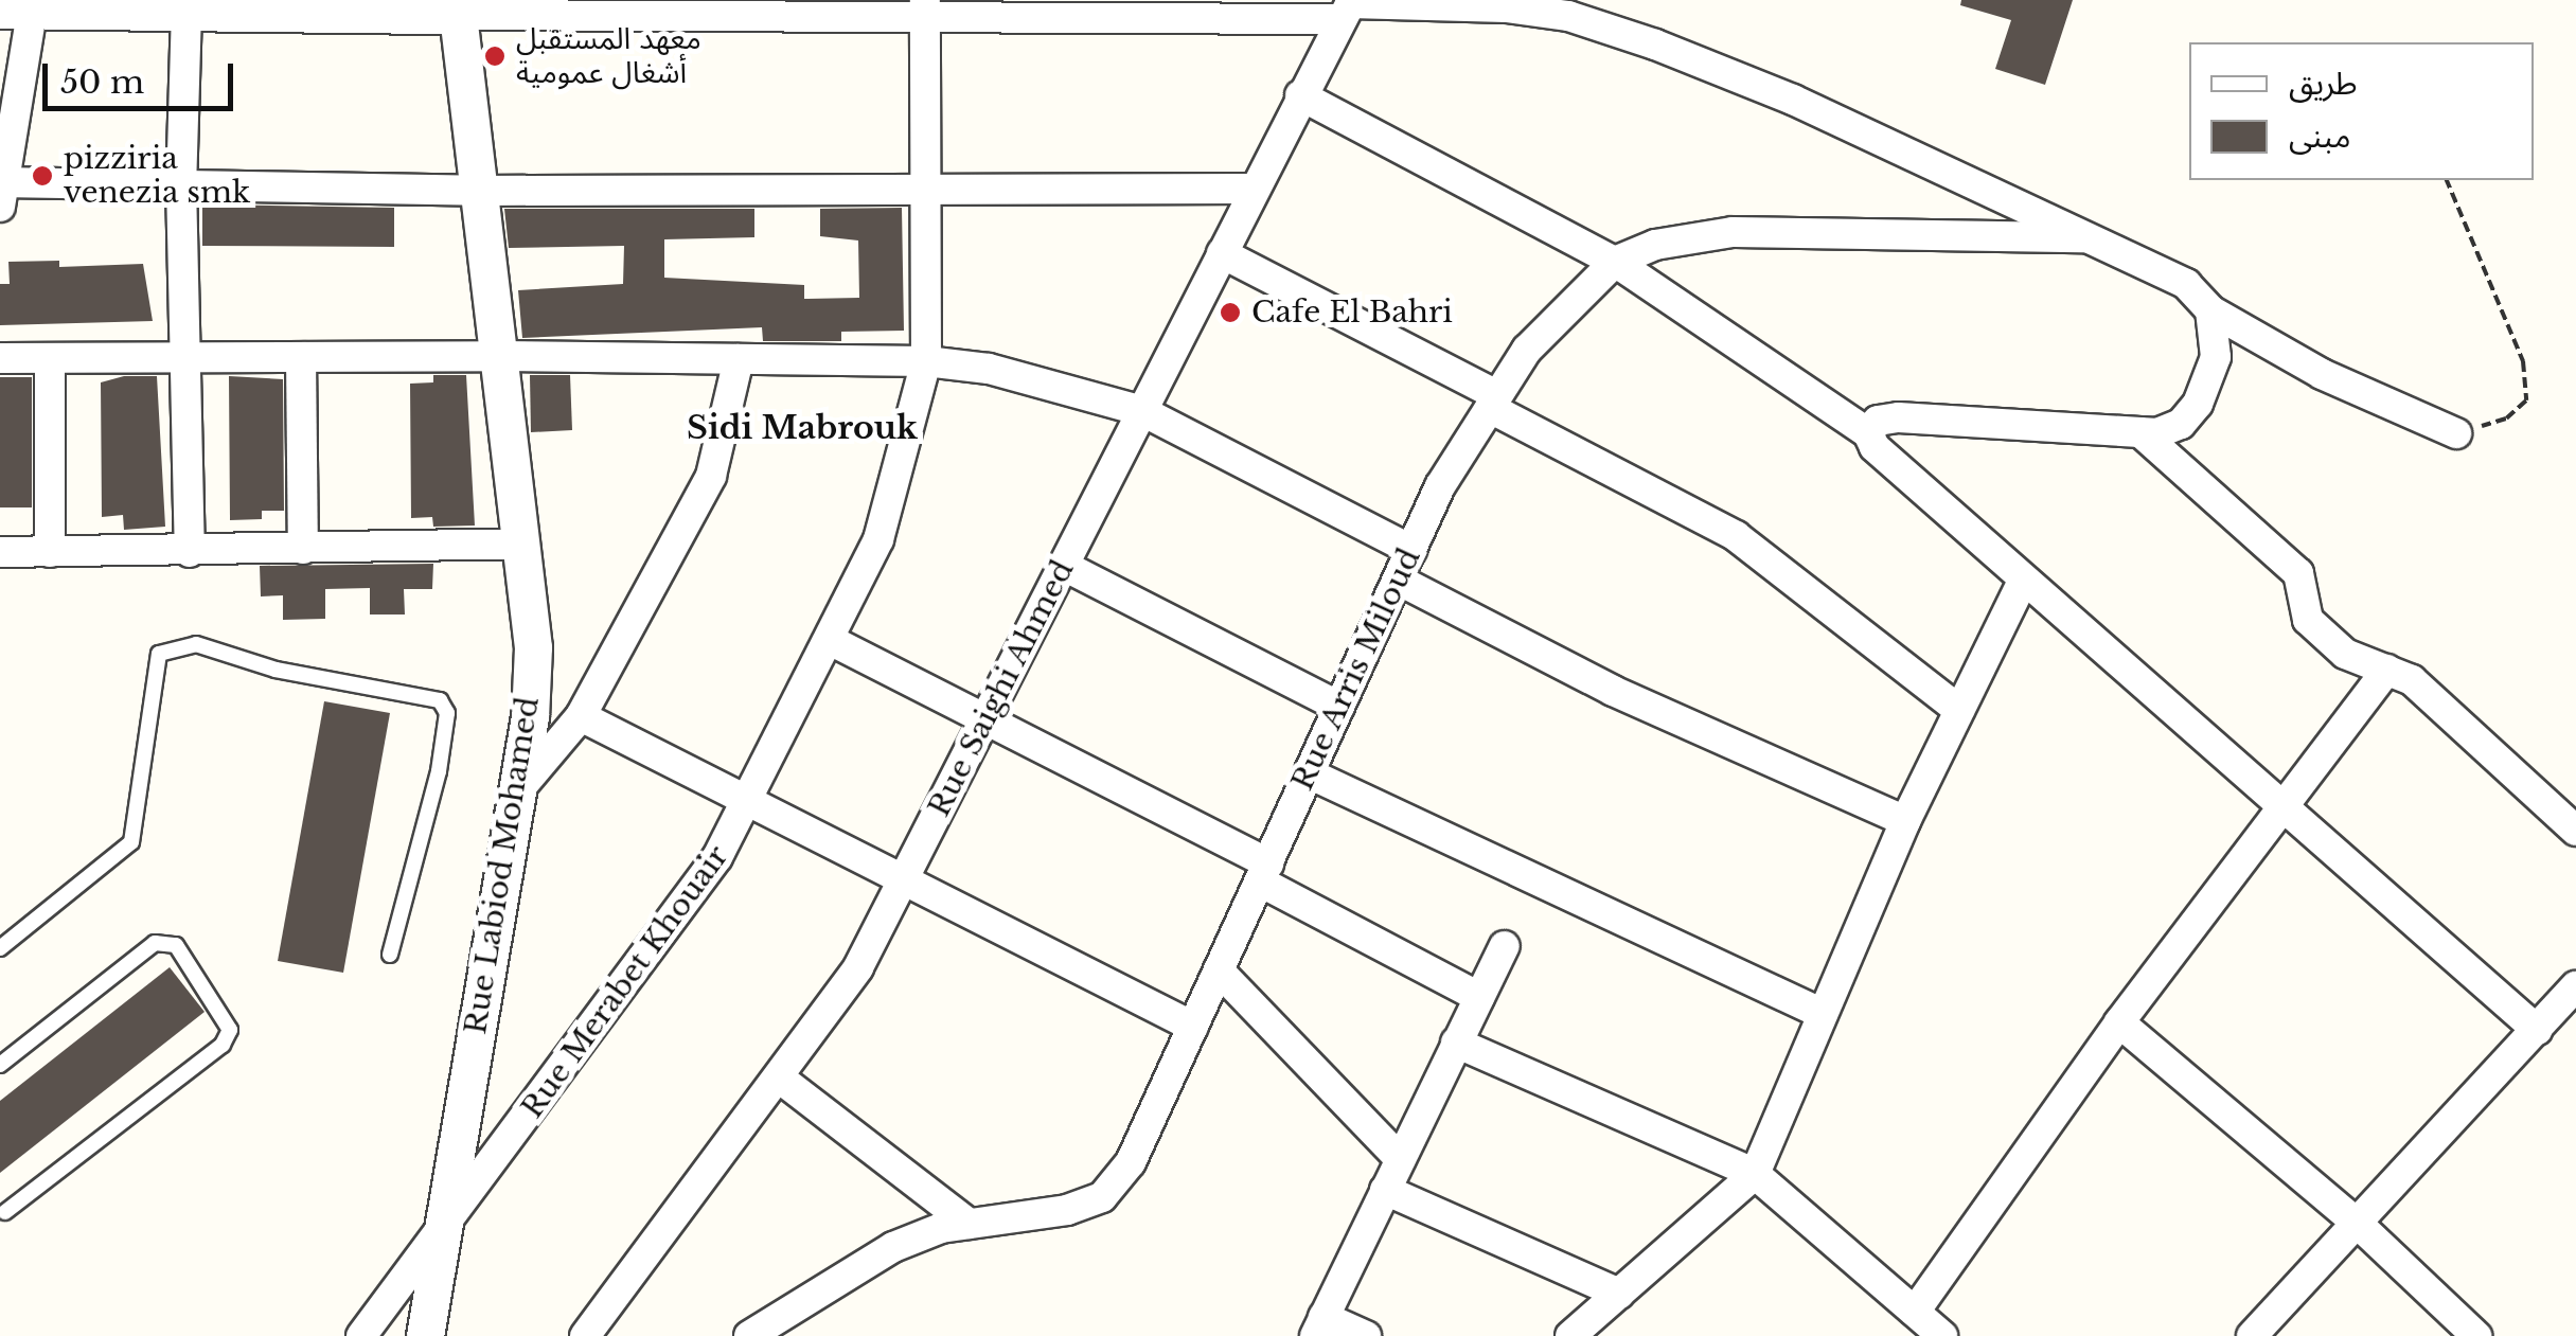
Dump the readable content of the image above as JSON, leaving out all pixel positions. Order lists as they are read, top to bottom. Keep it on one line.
{"streets":{"street":["Rue Arris Miloud","Rue Saighi Ahmed","Rue Labiod Mohamed","Rue Merabet Khouair"]},"crossings":[["Rue Labiod Mohamed","Rue Merabet Khouair"]],"districts":["Sidi Mabrouk"],"places":["معهد المستقبل أشغال عمومية","pizziria venezia smk","Cafe El Bahri"],"legend":["طريق","مبنى"],"scale_bar":"50 m"}
